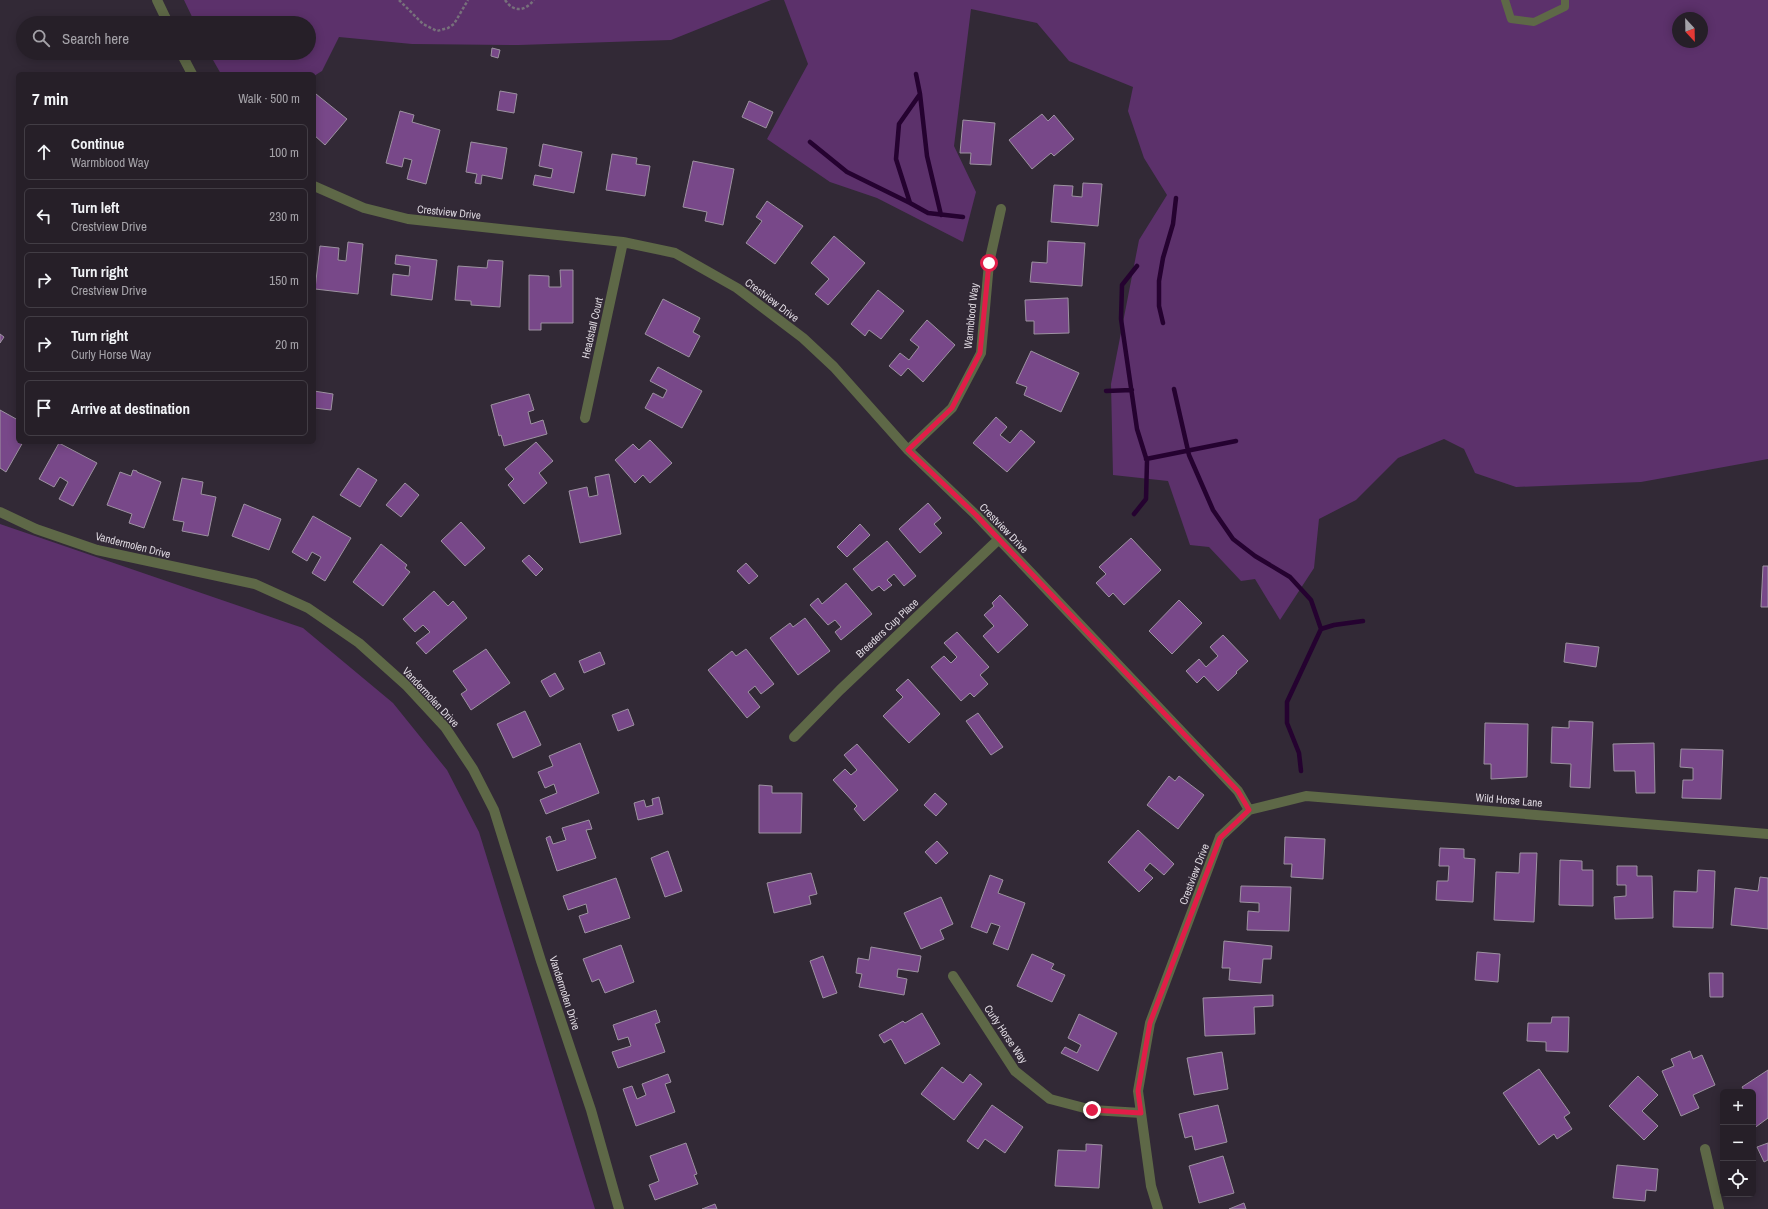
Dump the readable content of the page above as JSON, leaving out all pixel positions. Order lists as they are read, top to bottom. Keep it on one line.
{"streets":{"street":["Crestview Drive","Warmblood Way","Headstall Court","Vandermolen Drive","Breeders Cup Place","Wild Horse Lane","Curly Horse Way"]},"crossings":[["Crestview Drive","Warmblood Way"],["Crestview Drive","Headstall Court"],["Crestview Drive","Breeders Cup Place"],["Crestview Drive","Wild Horse Lane"],["Crestview Drive","Curly Horse Way"]],"north":"bottom","page":{"search":"Search here","heading":["7 min","Walk · 500 m"],"list":[["Continue","Warmblood Way","100 m"],["Turn left","Crestview Drive","230 m"],["Turn right","Crestview Drive","150 m"],["Turn right","Curly Horse Way","20 m"],"Arrive at destination"],"map_buttons":["+","−"]}}
